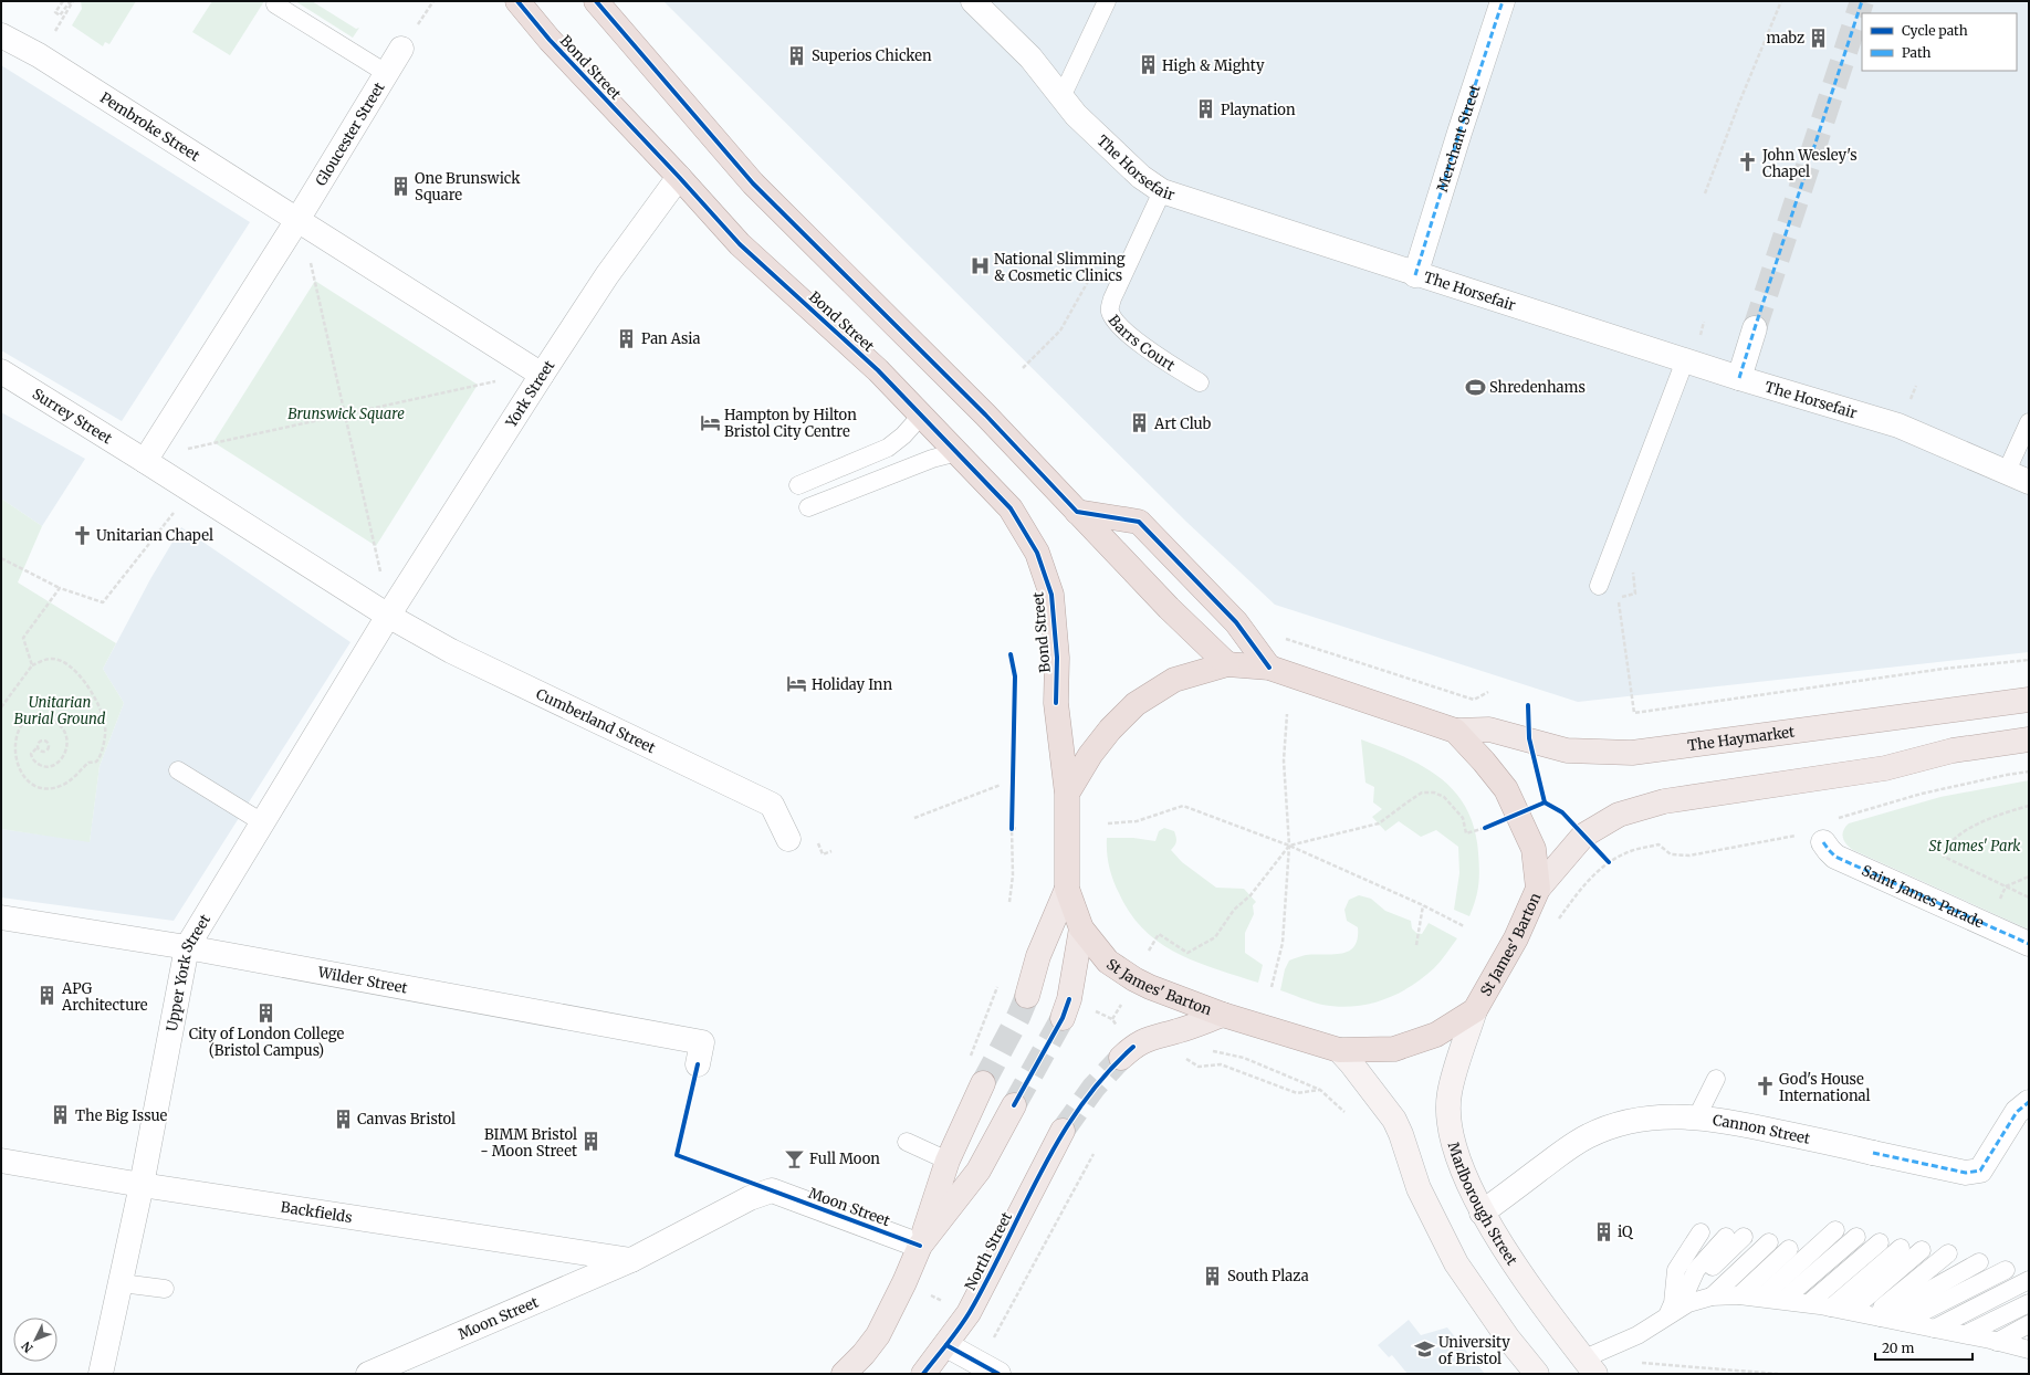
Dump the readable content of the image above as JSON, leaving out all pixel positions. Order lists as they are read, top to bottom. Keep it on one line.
{"streets":{"highway":["Bond Street","St James' Barton"],"main road":["The Haymarket","Marlborough Street","North Street"],"street":["Pembroke Street","Gloucester Street","Merchant Street","The Horsefair","York Street","Surrey Street","Cumberland Street","Saint James Parade","Upper York Street","Wilder Street","Cannon Street","Moon Street","Backfields"],"lane":["Barrs Court"]},"crossings":[["Bond Street","York Street"],["Bond Street","St James' Barton"],["Pembroke Street","Gloucester Street"],["Merchant Street","The Horsefair"],["The Horsefair","Barrs Court"],["York Street","Cumberland Street"],["York Street","Upper York Street"],["Cumberland Street","Upper York Street"],["The Haymarket","St James' Barton"],["St James' Barton","Marlborough Street"],["Upper York Street","Wilder Street"],["Upper York Street","Backfields"],["Cannon Street","Marlborough Street"],["Moon Street","Backfields"]],"parks":["Brunswick Square","Unitarian Burial Ground","St James' Park"],"places":{"building":["mabz","Superios Chicken","High & Mighty","Playnation","One Brunswick Square","Pan Asia","Art Club","APG Architecture","City of London College (Bristol Campus)","The Big Issue","Canvas Bristol","BIMM Bristol - Moon Street","iQ","South Plaza"],"church":["John Wesley's Chapel","Unitarian Chapel","God's House International"],"hospital":["National Slimming & Cosmetic Clinics"],"sports":["Shredenhams"],"hotel":["Hampton by Hilton Bristol City Centre","Holiday Inn"],"bar":["Full Moon"],"school or university":["University of Bristol"]},"legend":["Cycle path","Path"],"scale_bar":"20 m","north":"bottom left"}
